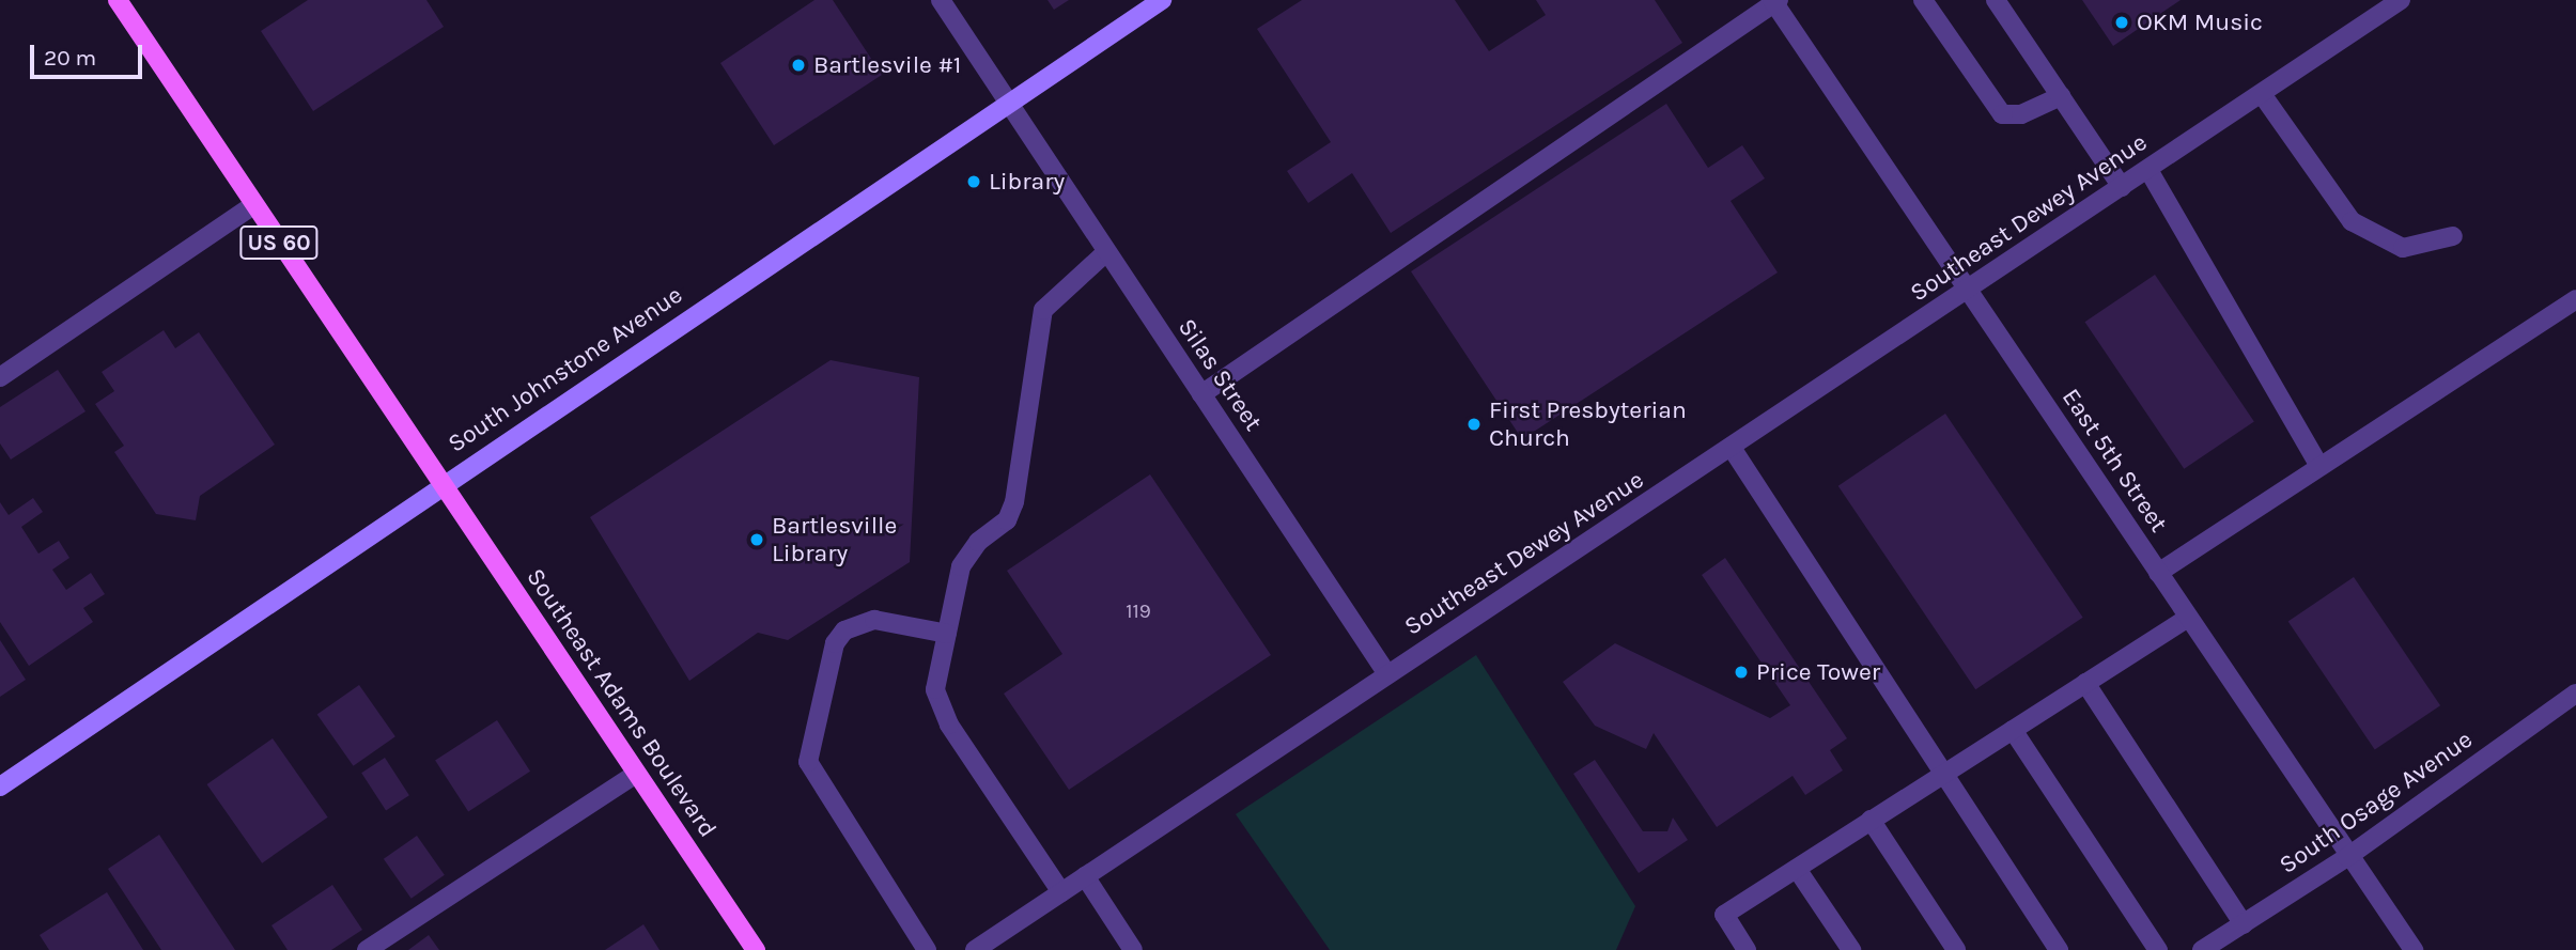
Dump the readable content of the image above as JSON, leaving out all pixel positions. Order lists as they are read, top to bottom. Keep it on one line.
{"streets":{"main road":["US 60","Southeast Adams Boulevard"],"street":["Southeast Dewey Avenue","South Johnstone Avenue","Silas Street","East 5th Street","South Osage Avenue"]},"crossings":[["Southeast Dewey Avenue","Silas Street"],["Southeast Dewey Avenue","East 5th Street"],["US 60","South Johnstone Avenue"],["US 60","Southeast Adams Boulevard"],["South Johnstone Avenue","Silas Street"],["South Johnstone Avenue","Southeast Adams Boulevard"],["East 5th Street","South Osage Avenue"]],"places":["OKM Music","Bartlesvile #1","Library","First Presbyterian Church","Bartlesville Library","Price Tower"],"house_numbers":["119"],"scale_bar":"20 m"}
